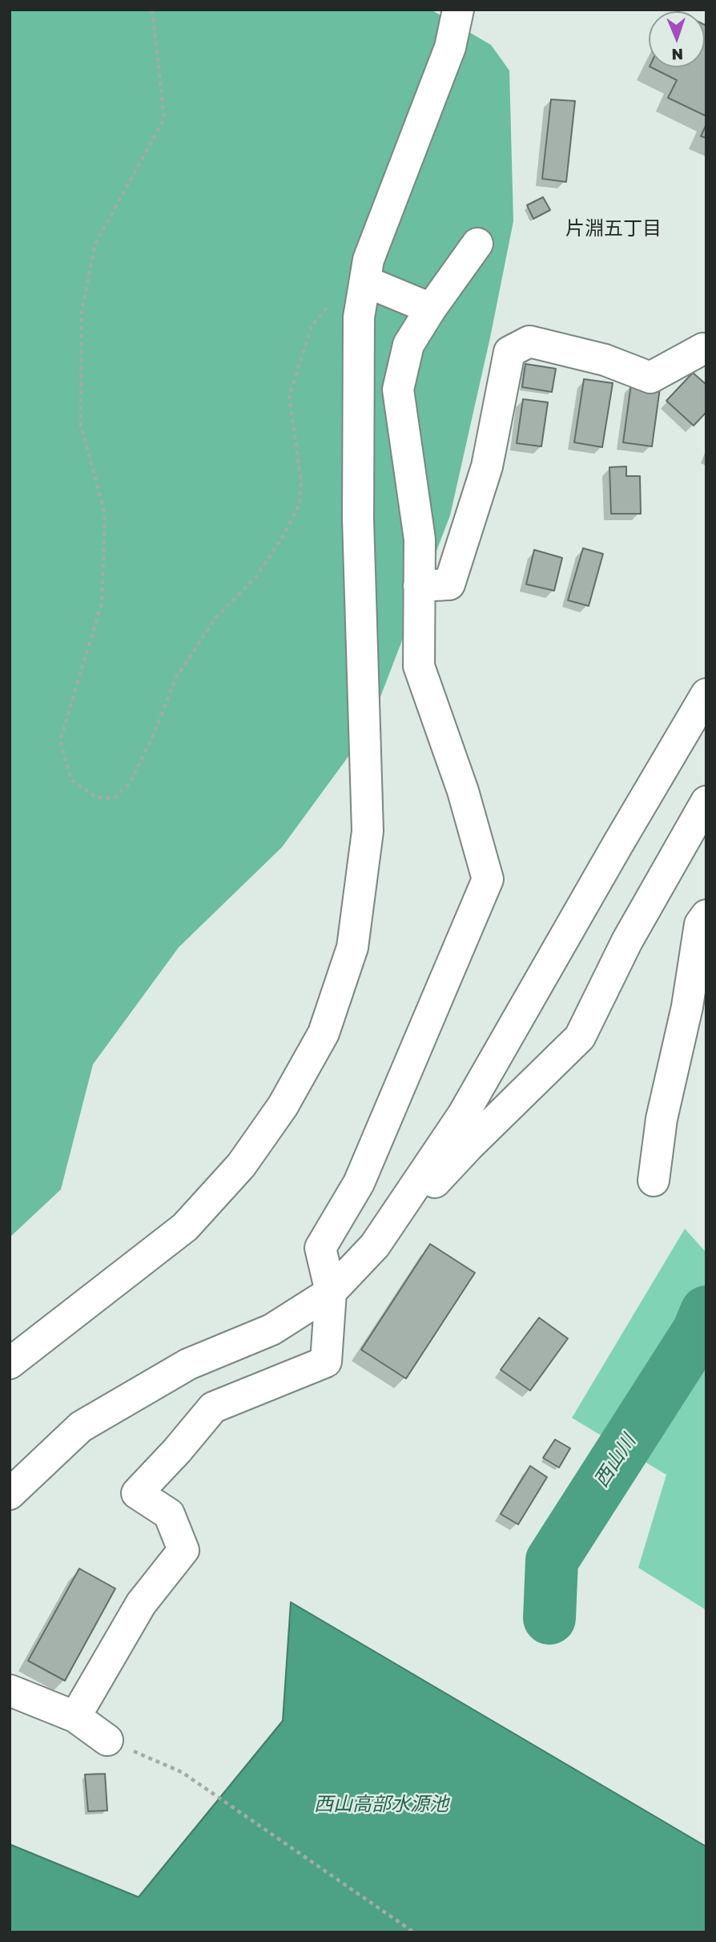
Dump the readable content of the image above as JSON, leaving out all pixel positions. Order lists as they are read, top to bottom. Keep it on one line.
{"districts":["片淵五丁目"],"water":["西山川","西山高部水源池"],"north":"bottom"}
